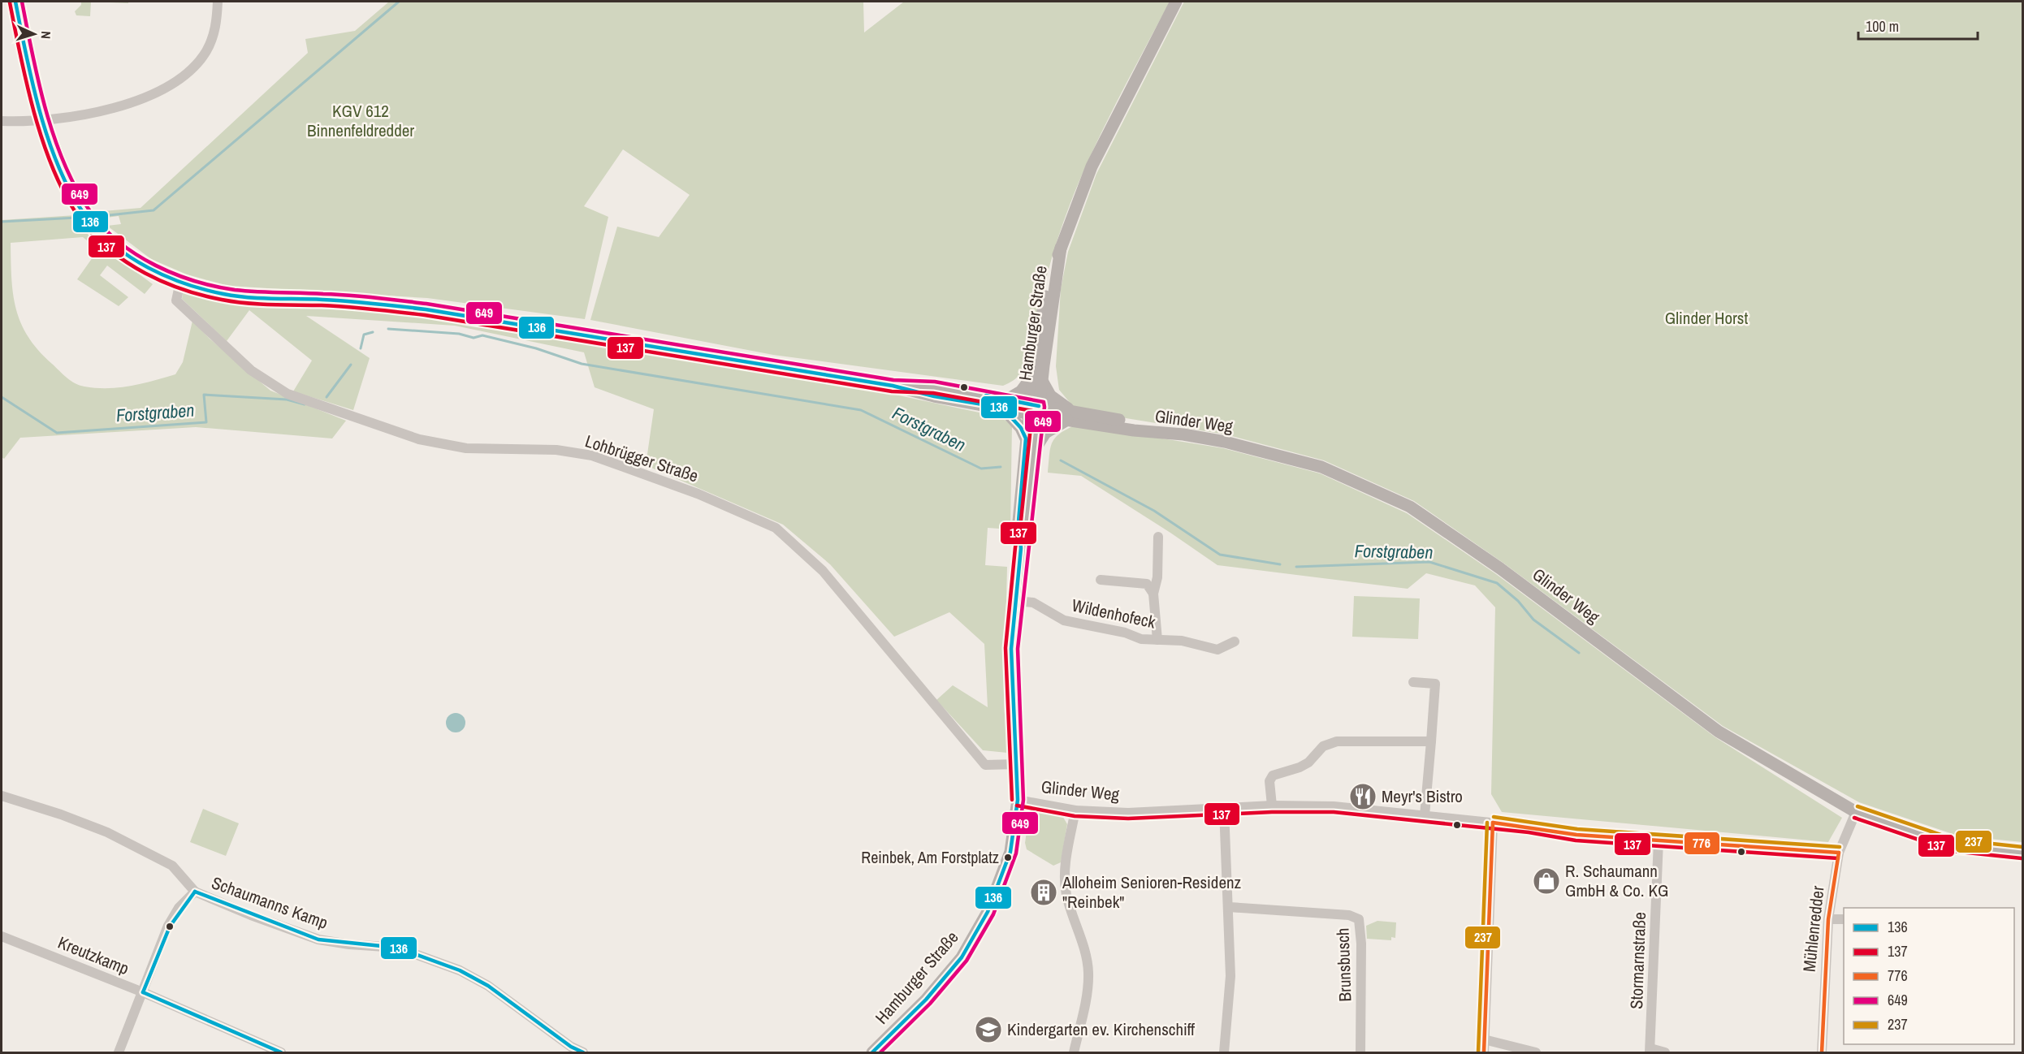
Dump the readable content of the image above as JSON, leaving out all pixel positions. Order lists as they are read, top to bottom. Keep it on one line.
{"streets":{"main road":["Hamburger Straße","Glinder Weg"],"street":["Lohbrügger Straße","Wildenhofeck","Schaumanns Kamp","Mühlenredder","Kreutzkamp","Stormarnstraße","Brunsbusch"]},"crossings":[["Hamburger Straße","Glinder Weg"],["Hamburger Straße","Lohbrügger Straße"],["Hamburger Straße","Wildenhofeck"],["Glinder Weg","Lohbrügger Straße"],["Glinder Weg","Mühlenredder"],["Glinder Weg","Stormarnstraße"]],"water":["Forstgraben"],"parks":["KGV 612 Binnenfeldredder","Glinder Horst"],"places":{"restaurant":["Meyr's Bistro"],"other":["Reinbek, Am Forstplatz"],"shop":["R. Schaumann GmbH & Co. KG"],"building":["Alloheim Senioren-Residenz \"Reinbek\""],"school or university":["Kindergarten ev. Kirchenschiff"]},"lines":["transit line 136","transit line 649","transit line 137","transit line 237","transit line 776"],"legend":["136","137","776","649","237"],"scale_bar":"100 m","north":"right"}
